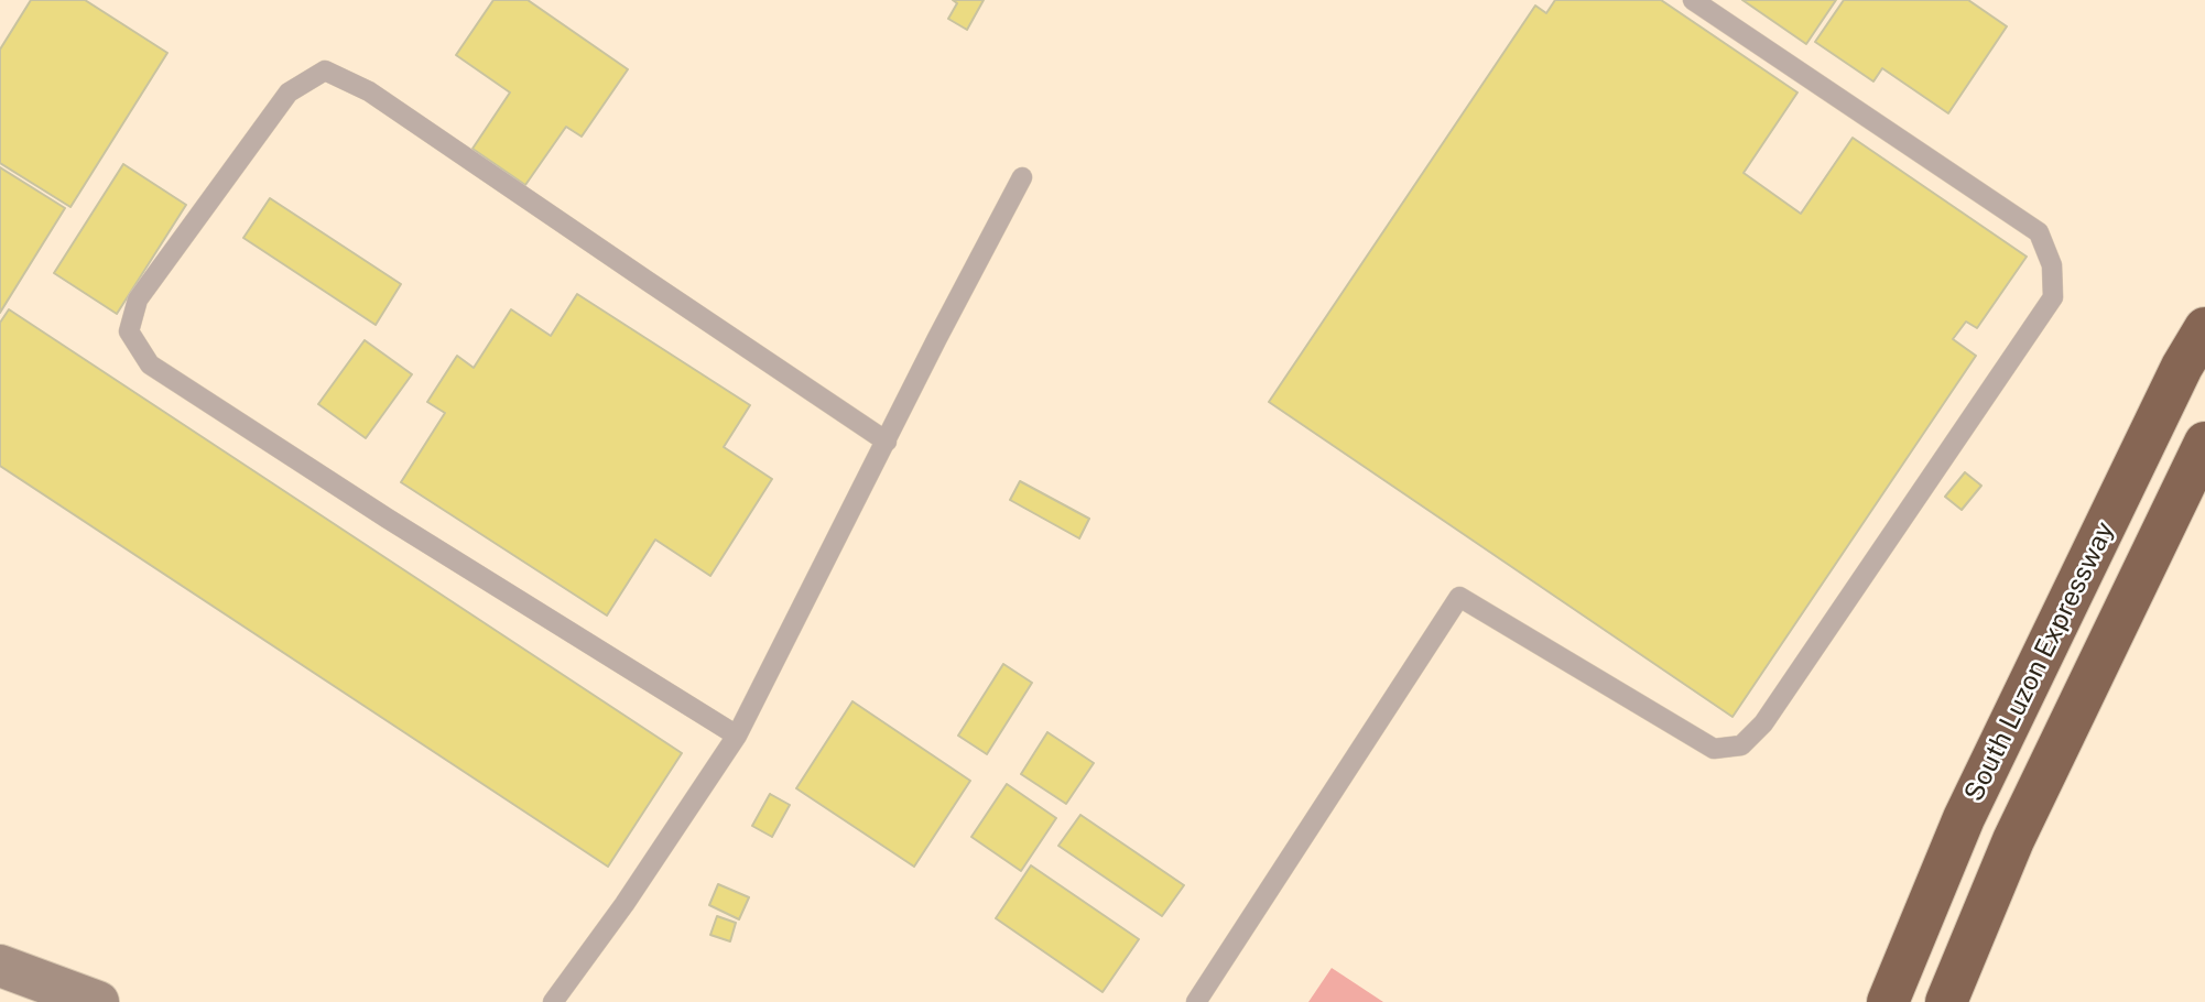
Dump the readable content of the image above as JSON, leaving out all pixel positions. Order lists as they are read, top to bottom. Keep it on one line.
{"streets":{"highway":["South Luzon Expressway"]}}
